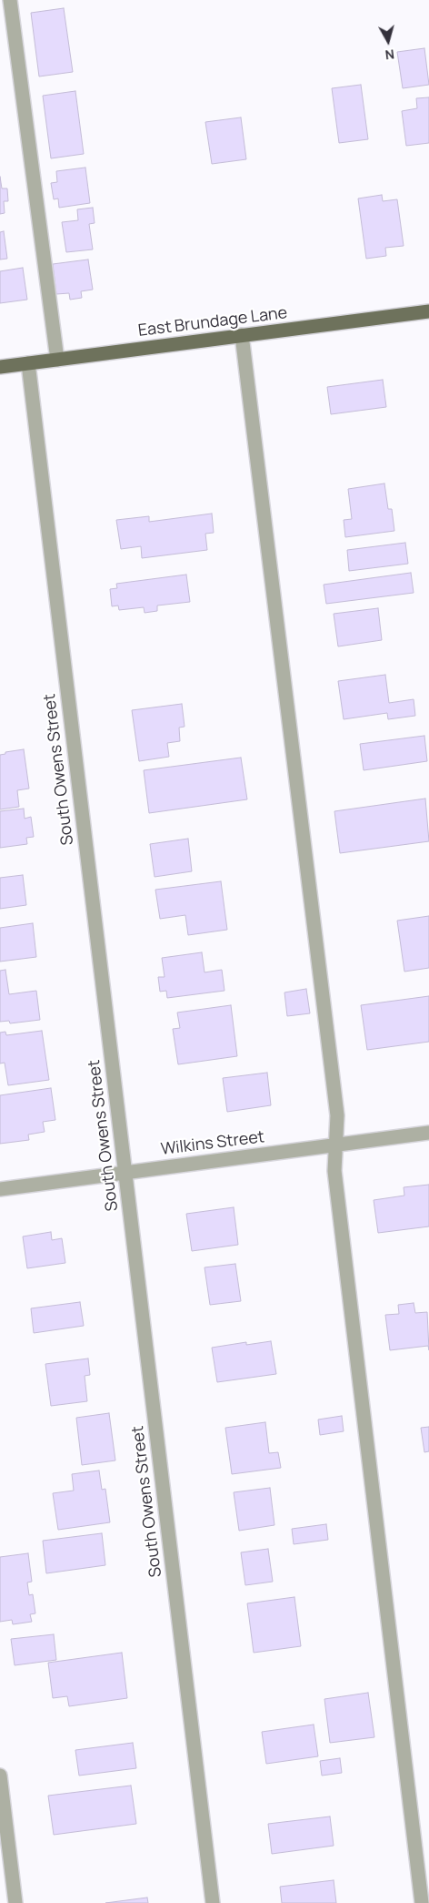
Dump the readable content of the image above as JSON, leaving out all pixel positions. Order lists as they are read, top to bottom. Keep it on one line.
{"streets":{"main road":["East Brundage Lane"],"street":["South Owens Street","Wilkins Street"]},"crossings":[["East Brundage Lane","South Owens Street"],["South Owens Street","Wilkins Street"]],"north":"bottom"}
